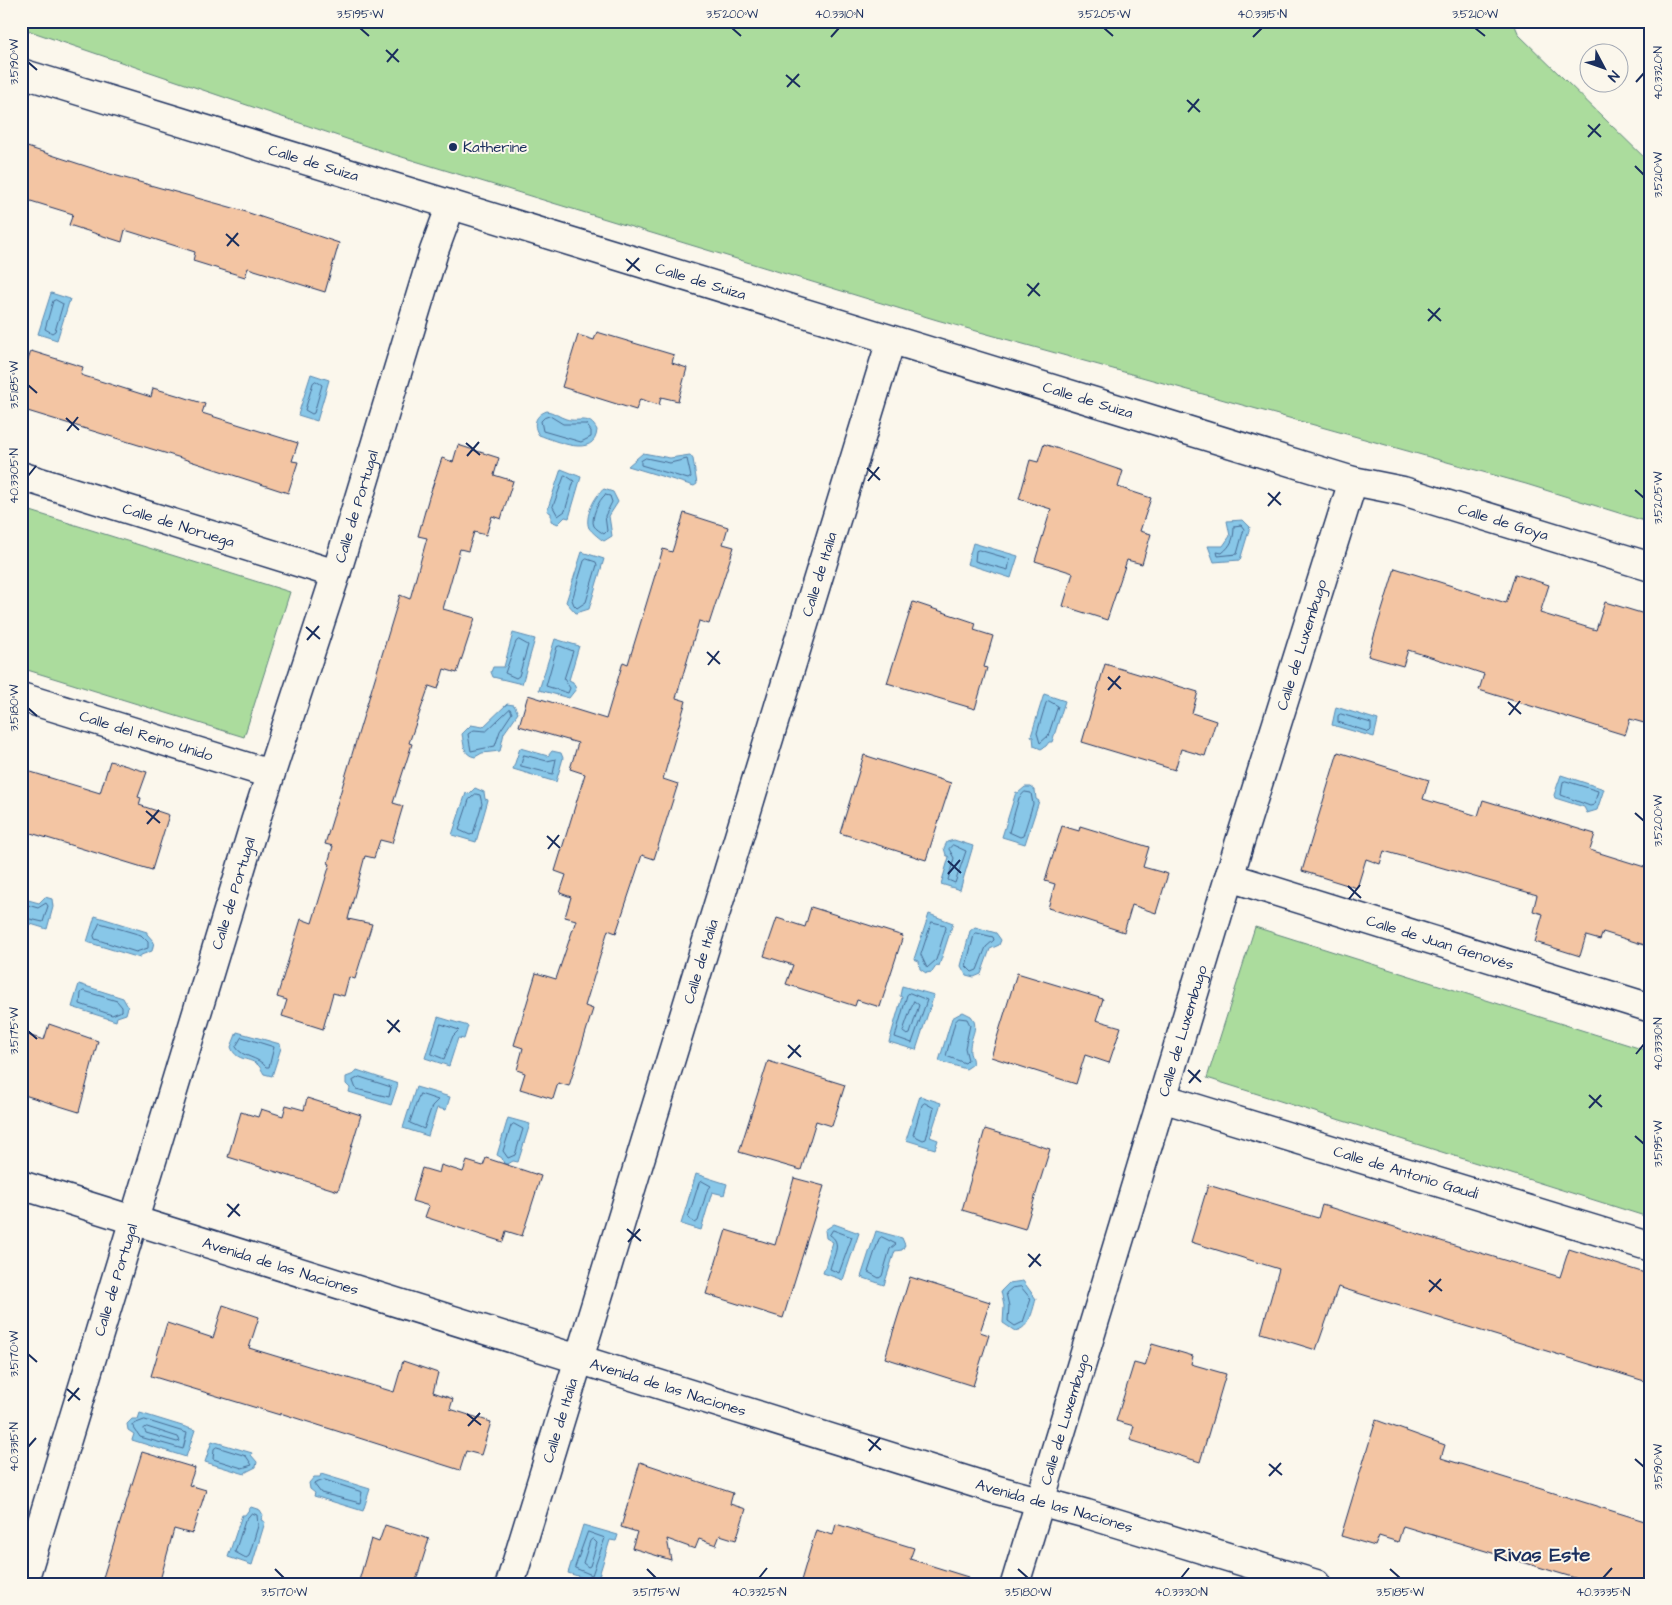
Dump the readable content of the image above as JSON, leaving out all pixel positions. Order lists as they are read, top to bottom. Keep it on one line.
{"streets":{"street":["Calle de Suiza","Calle de Portugal","Calle de Goya","Calle de Noruega","Calle de Italia","Calle de Luxembugo","Calle del Reino Unido","Calle de Juan Genovés","Calle de Antonio Gaudí","Avenida de las Naciones"]},"crossings":[["Calle de Suiza","Calle de Portugal"],["Calle de Suiza","Calle de Goya"],["Calle de Suiza","Calle de Italia"],["Calle de Suiza","Calle de Luxembugo"],["Calle de Portugal","Calle de Noruega"],["Calle de Portugal","Calle del Reino Unido"],["Calle de Portugal","Avenida de las Naciones"],["Calle de Goya","Calle de Luxembugo"],["Calle de Italia","Avenida de las Naciones"],["Calle de Luxembugo","Calle de Juan Genovés"],["Calle de Luxembugo","Calle de Antonio Gaudí"],["Calle de Luxembugo","Avenida de las Naciones"]],"districts":["Rivas Este"],"places":["Katherine"],"north":"bottom right","coordinates":["3.5195°W","3.5200°W","40.3310°N","3.5205°W","40.3315°N","3.5210°W","3.5190°W","40.3320°N","3.5185°W","40.3305°N","3.5180°W","3.5175°W","40.3330°N","3.5170°W","40.3325°N","40.3335°N"]}
